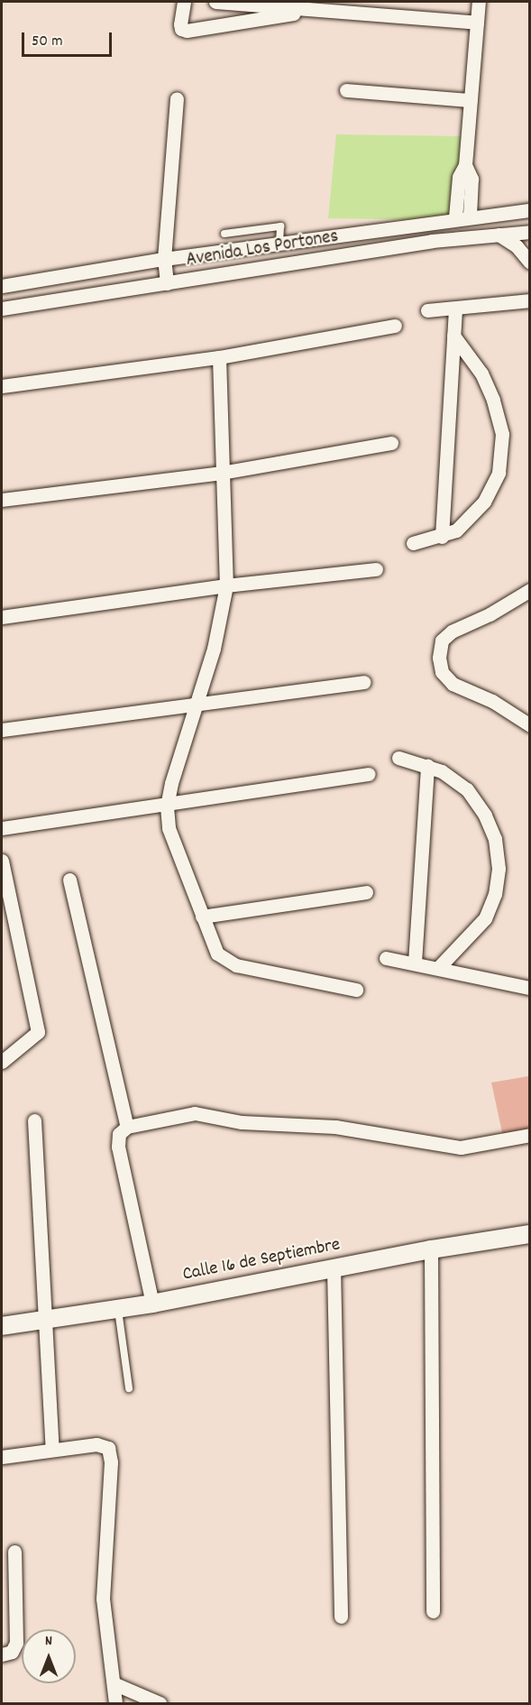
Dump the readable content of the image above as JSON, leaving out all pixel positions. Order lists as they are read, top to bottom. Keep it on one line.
{"streets":{"street":["Avenida Los Portones","Calle 16 de Septiembre"]},"scale_bar":"50 m","north":"top"}
